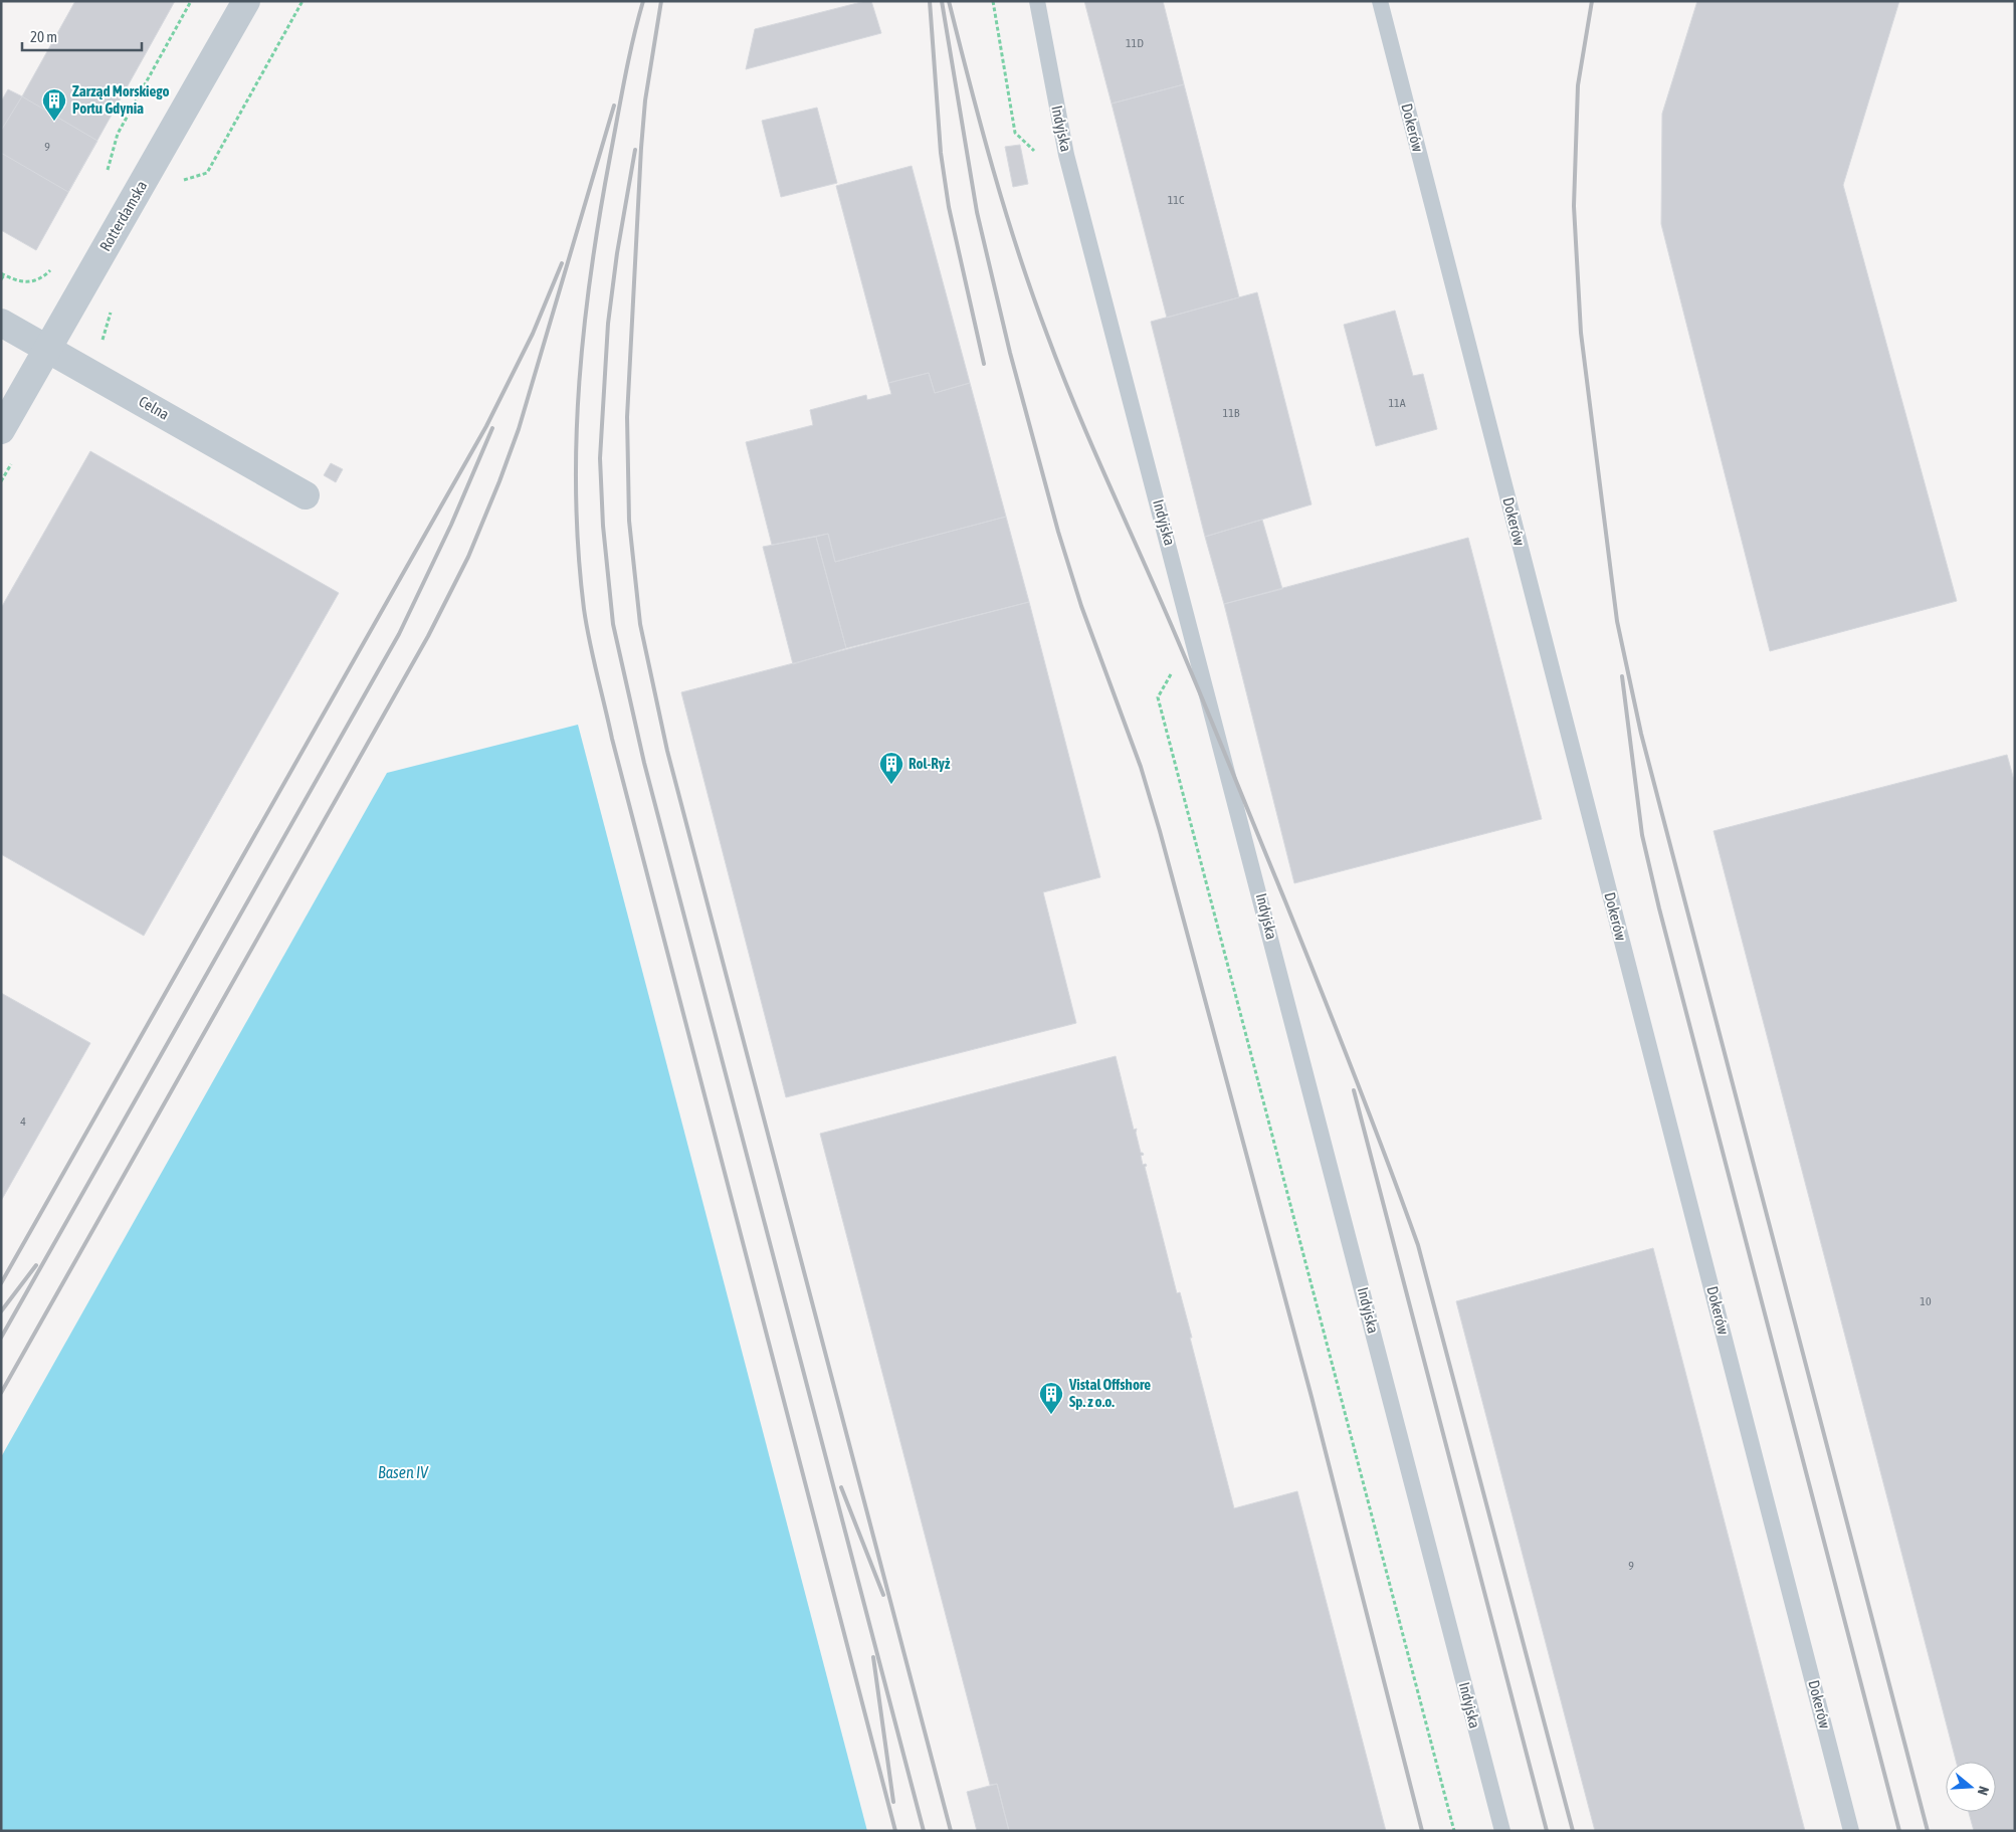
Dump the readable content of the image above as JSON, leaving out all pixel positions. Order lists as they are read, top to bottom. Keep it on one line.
{"streets":{"street":["Rotterdamska","Celna"],"lane":["Dokerów","Indyjska"]},"crossings":[["Rotterdamska","Celna"]],"water":["Basen IV"],"places":{"building":["Zarząd Morskiego Portu Gdynia","Rol-Ryż","Vistal Offshore Sp. z o.o."]},"house_numbers":["11D","9","11C","11A","11B","4","10","9"],"scale_bar":"20 m","north":"right"}
